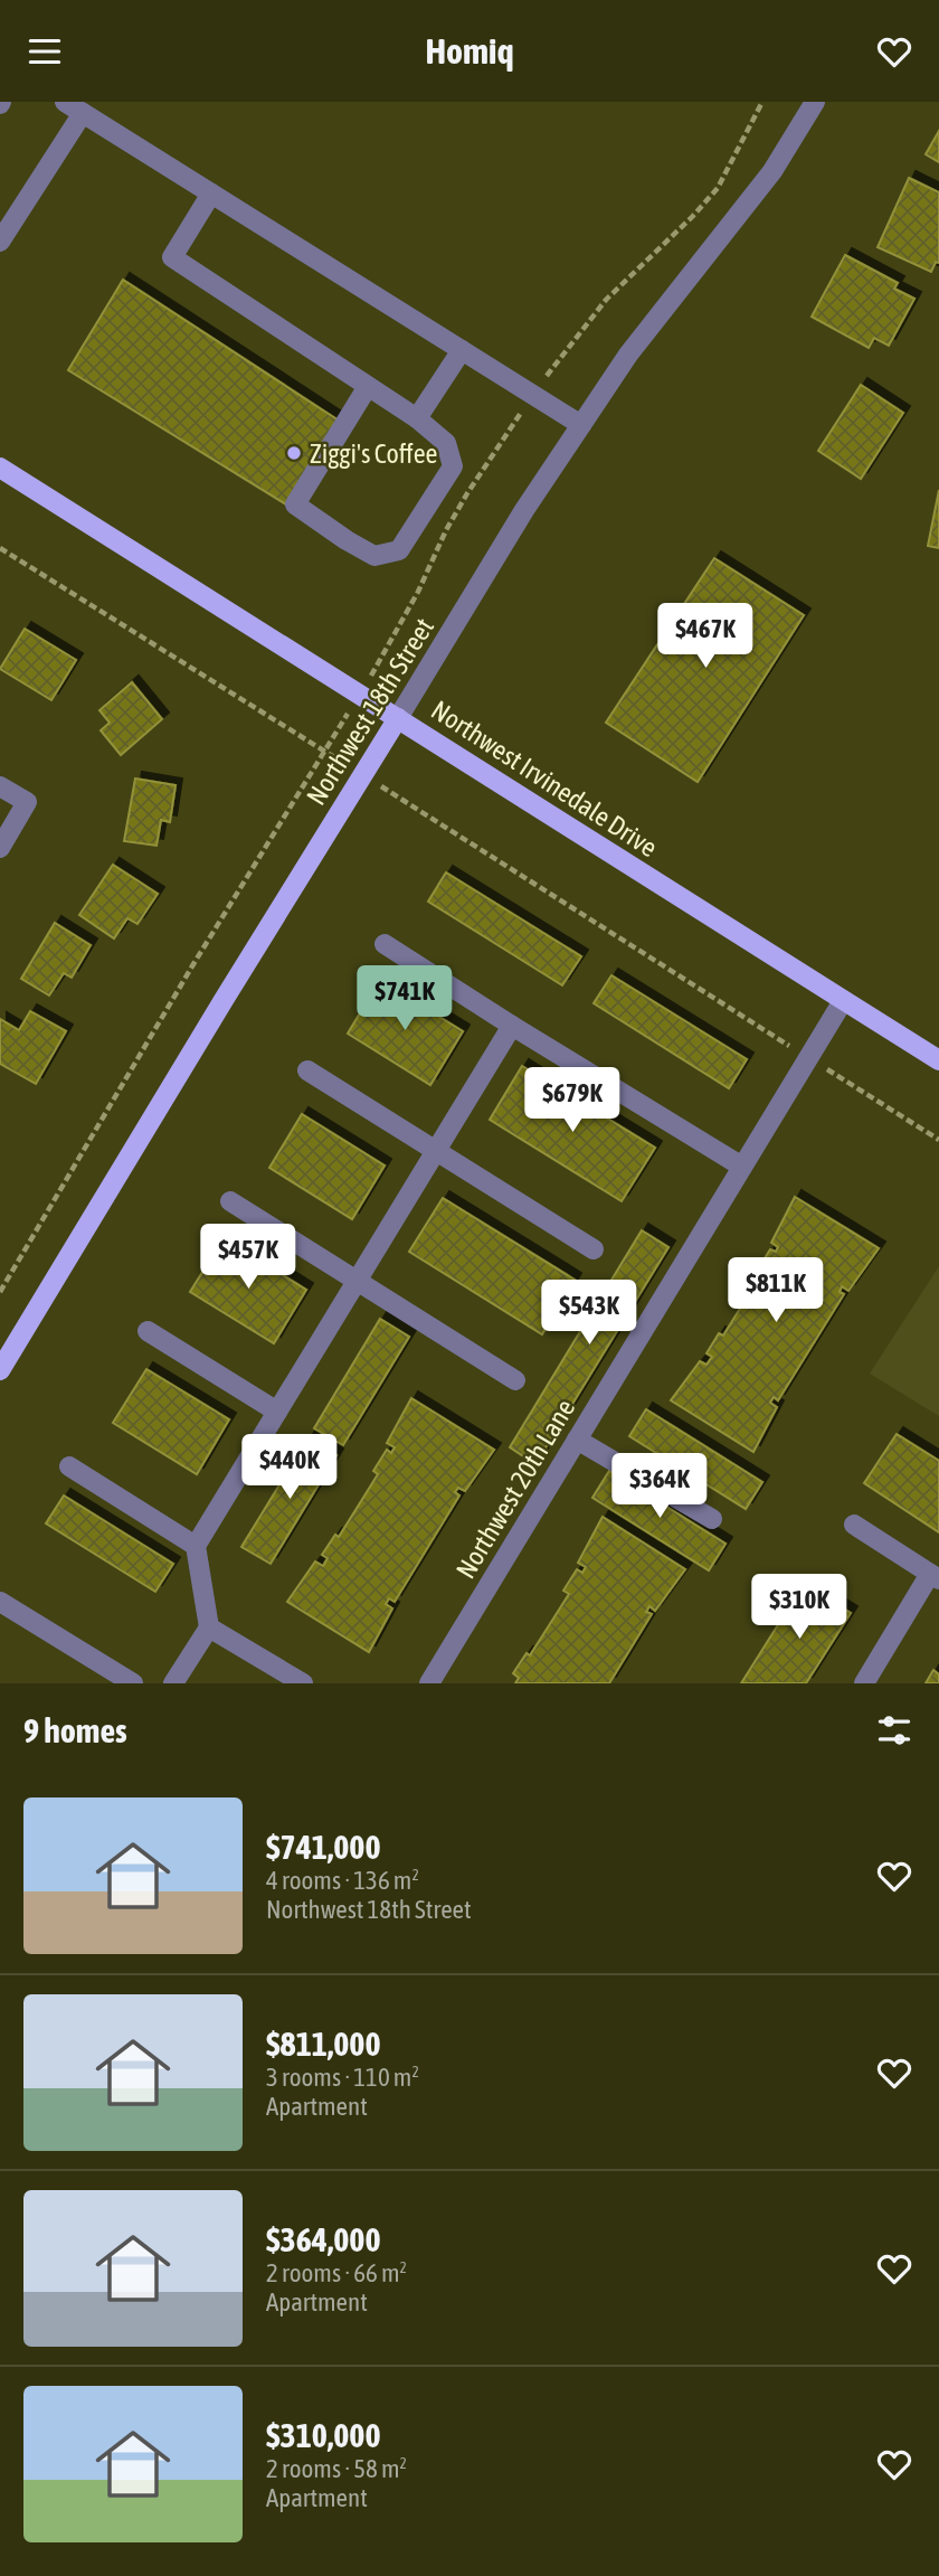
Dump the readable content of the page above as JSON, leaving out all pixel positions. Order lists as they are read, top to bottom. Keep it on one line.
{"streets":{"main road":["Northwest 18th Street","Northwest Irvinedale Drive"],"street":["Northwest 20th Lane"]},"crossings":[["Northwest 18th Street","Northwest Irvinedale Drive"],["Northwest Irvinedale Drive","Northwest 20th Lane"]],"places":["Ziggi's Coffee"],"page":{"header":"Homiq","price":["$467K","$741K","$679K","$457K","$811K","$543K","$440K","$364K","$310K"],"heading":"9 homes","list":[{"name":"$741,000","note":"4 rooms · 136 m² · Northwest 18th Street"},{"name":"$811,000","note":"3 rooms · 110 m² · Apartment"},{"name":"$364,000","note":"2 rooms · 66 m² · Apartment"},{"name":"$310,000","note":"2 rooms · 58 m² · Apartment"}]}}
